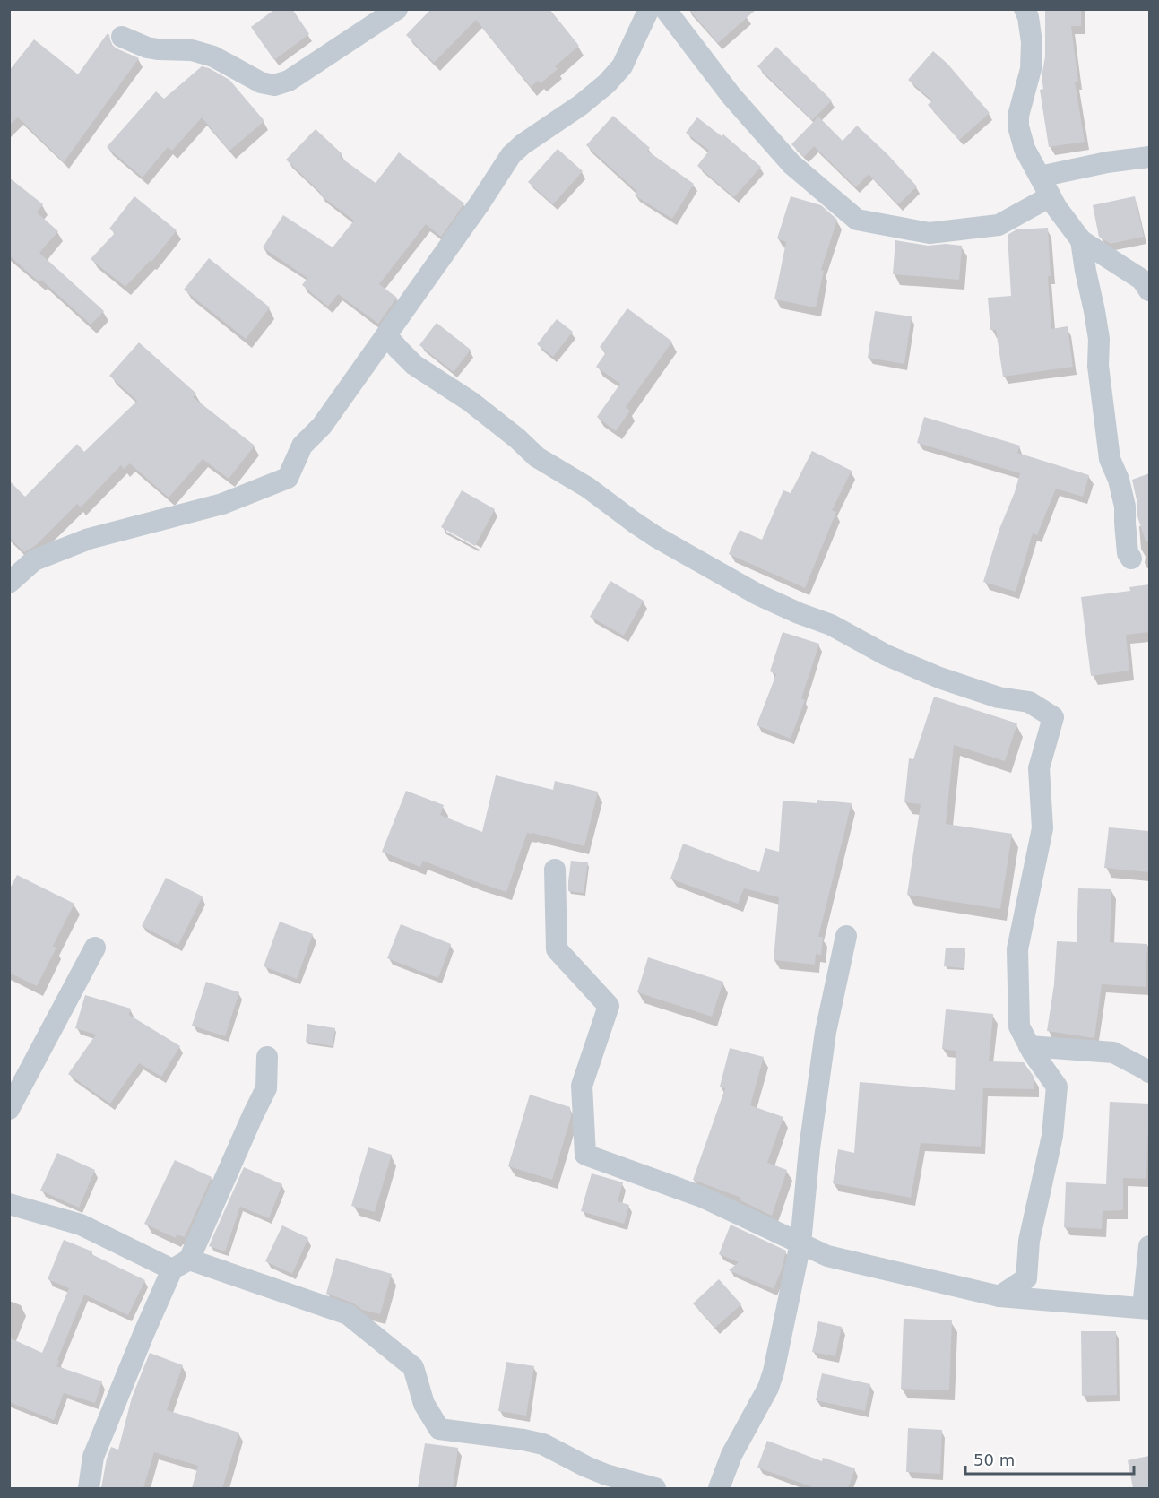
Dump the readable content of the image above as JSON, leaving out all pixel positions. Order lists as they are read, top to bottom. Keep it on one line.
{"scale_bar":"50 m"}
